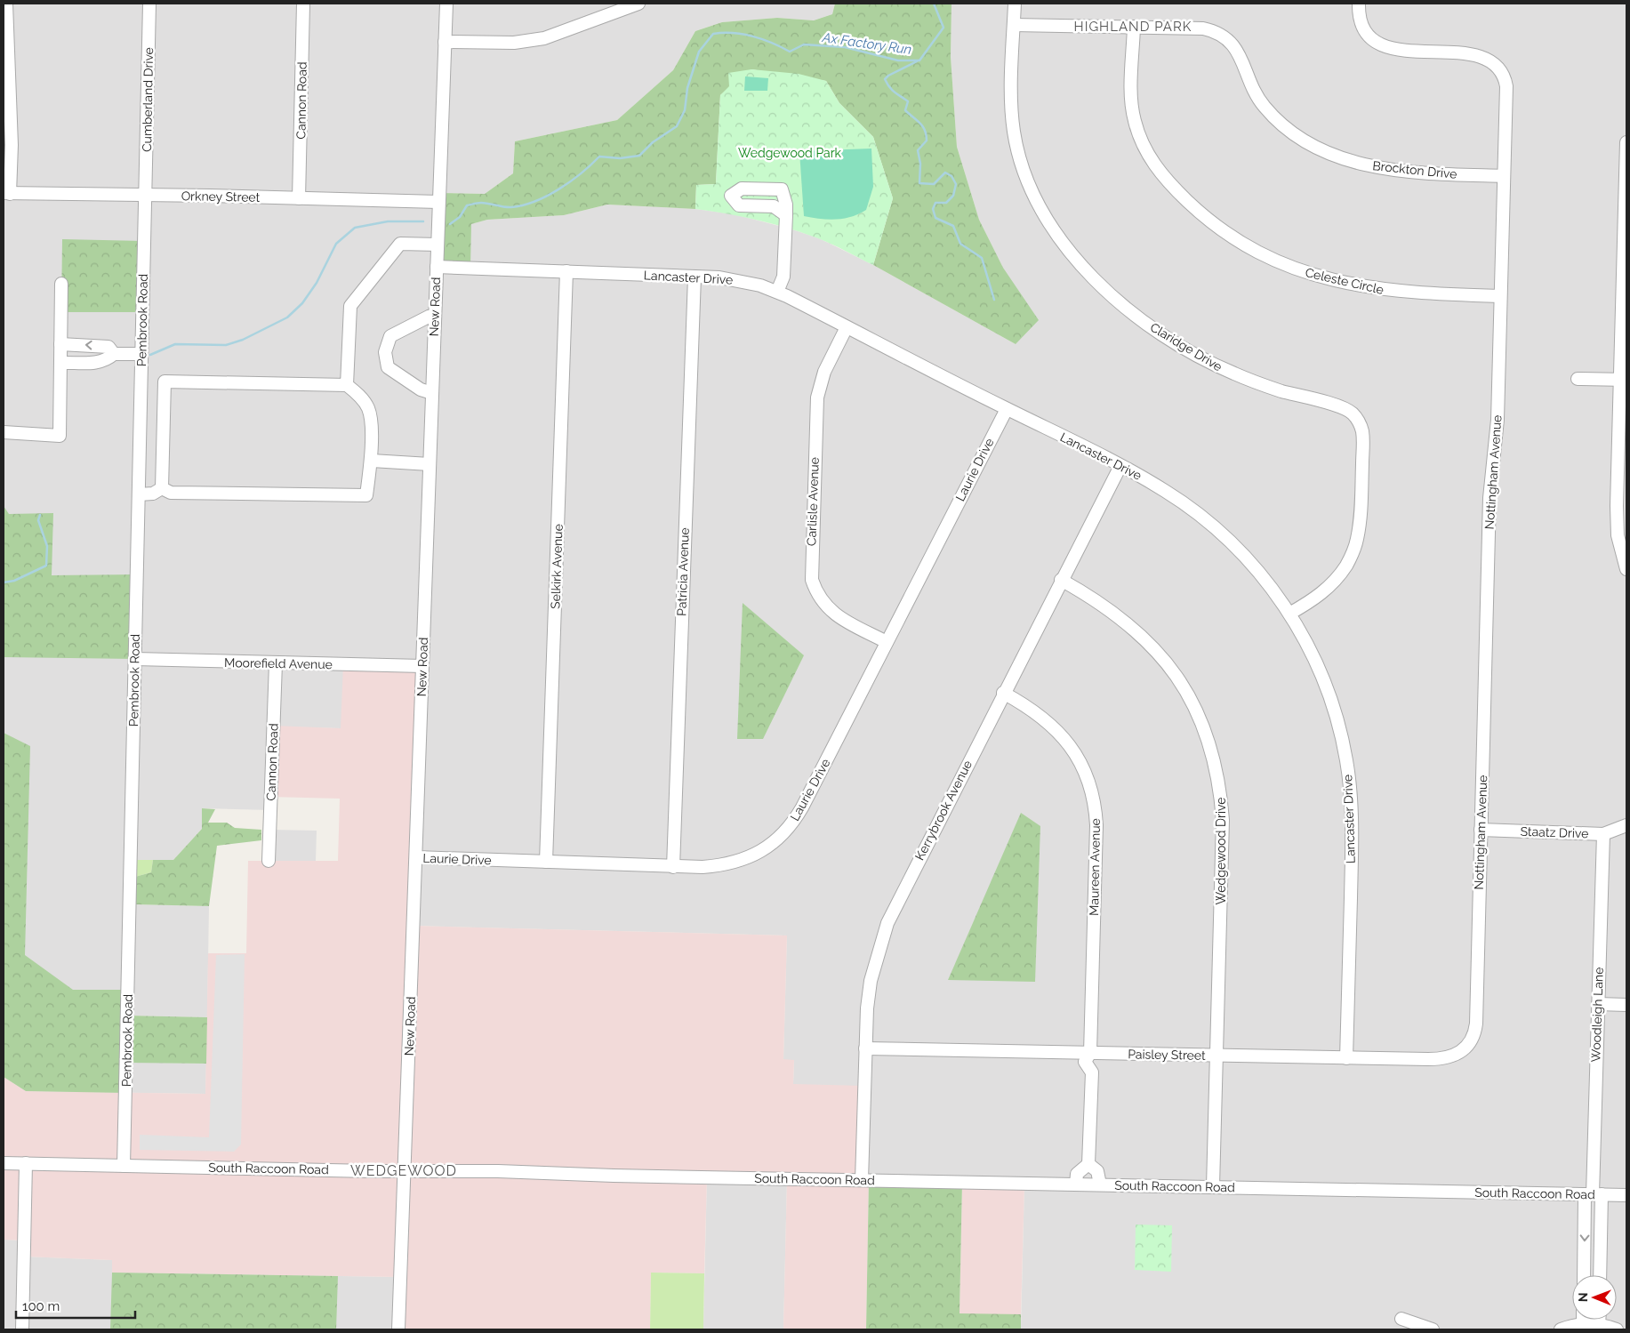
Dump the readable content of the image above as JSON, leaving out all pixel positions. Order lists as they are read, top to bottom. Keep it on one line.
{"streets":{"street":["Cumberland Drive","Cannon Road","Brockton Drive","Orkney Street","Lancaster Drive","Celeste Circle","New Road","Pembrook Road","Claridge Drive","Laurie Drive","Nottingham Avenue","Carlisle Avenue","Selkirk Avenue","Patricia Avenue","Moorefield Avenue","Kerrybrook Avenue","Staatz Drive","Wedgewood Drive","Maureen Avenue","Woodleigh Lane","Paisley Street","South Raccoon Road"]},"crossings":[["Cumberland Drive","Orkney Street"],["Cumberland Drive","Pembrook Road"],["Cannon Road","Orkney Street"],["Cannon Road","Moorefield Avenue"],["Brockton Drive","Celeste Circle"],["Brockton Drive","Claridge Drive"],["Brockton Drive","Nottingham Avenue"],["Orkney Street","New Road"],["Orkney Street","Pembrook Road"],["Lancaster Drive","New Road"],["Lancaster Drive","Claridge Drive"],["Lancaster Drive","Laurie Drive"],["Lancaster Drive","Carlisle Avenue"],["Lancaster Drive","Selkirk Avenue"],["Lancaster Drive","Patricia Avenue"],["Lancaster Drive","Kerrybrook Avenue"],["Lancaster Drive","Paisley Street"],["Celeste Circle","Nottingham Avenue"],["New Road","Laurie Drive"],["New Road","Moorefield Avenue"],["New Road","South Raccoon Road"],["Pembrook Road","Moorefield Avenue"],["Pembrook Road","South Raccoon Road"],["Laurie Drive","Carlisle Avenue"],["Laurie Drive","Selkirk Avenue"],["Laurie Drive","Patricia Avenue"],["Nottingham Avenue","Staatz Drive"],["Nottingham Avenue","Paisley Street"],["Kerrybrook Avenue","Wedgewood Drive"],["Kerrybrook Avenue","Maureen Avenue"],["Kerrybrook Avenue","Paisley Street"],["Kerrybrook Avenue","South Raccoon Road"],["Staatz Drive","Woodleigh Lane"],["Wedgewood Drive","Paisley Street"],["Wedgewood Drive","South Raccoon Road"],["Maureen Avenue","Paisley Street"],["Woodleigh Lane","South Raccoon Road"]],"districts":["HIGHLAND PARK","WEDGEWOOD"],"water":["Ax Factory Run"],"parks":["Wedgewood Park"],"scale_bar":"100 m","north":"left"}
